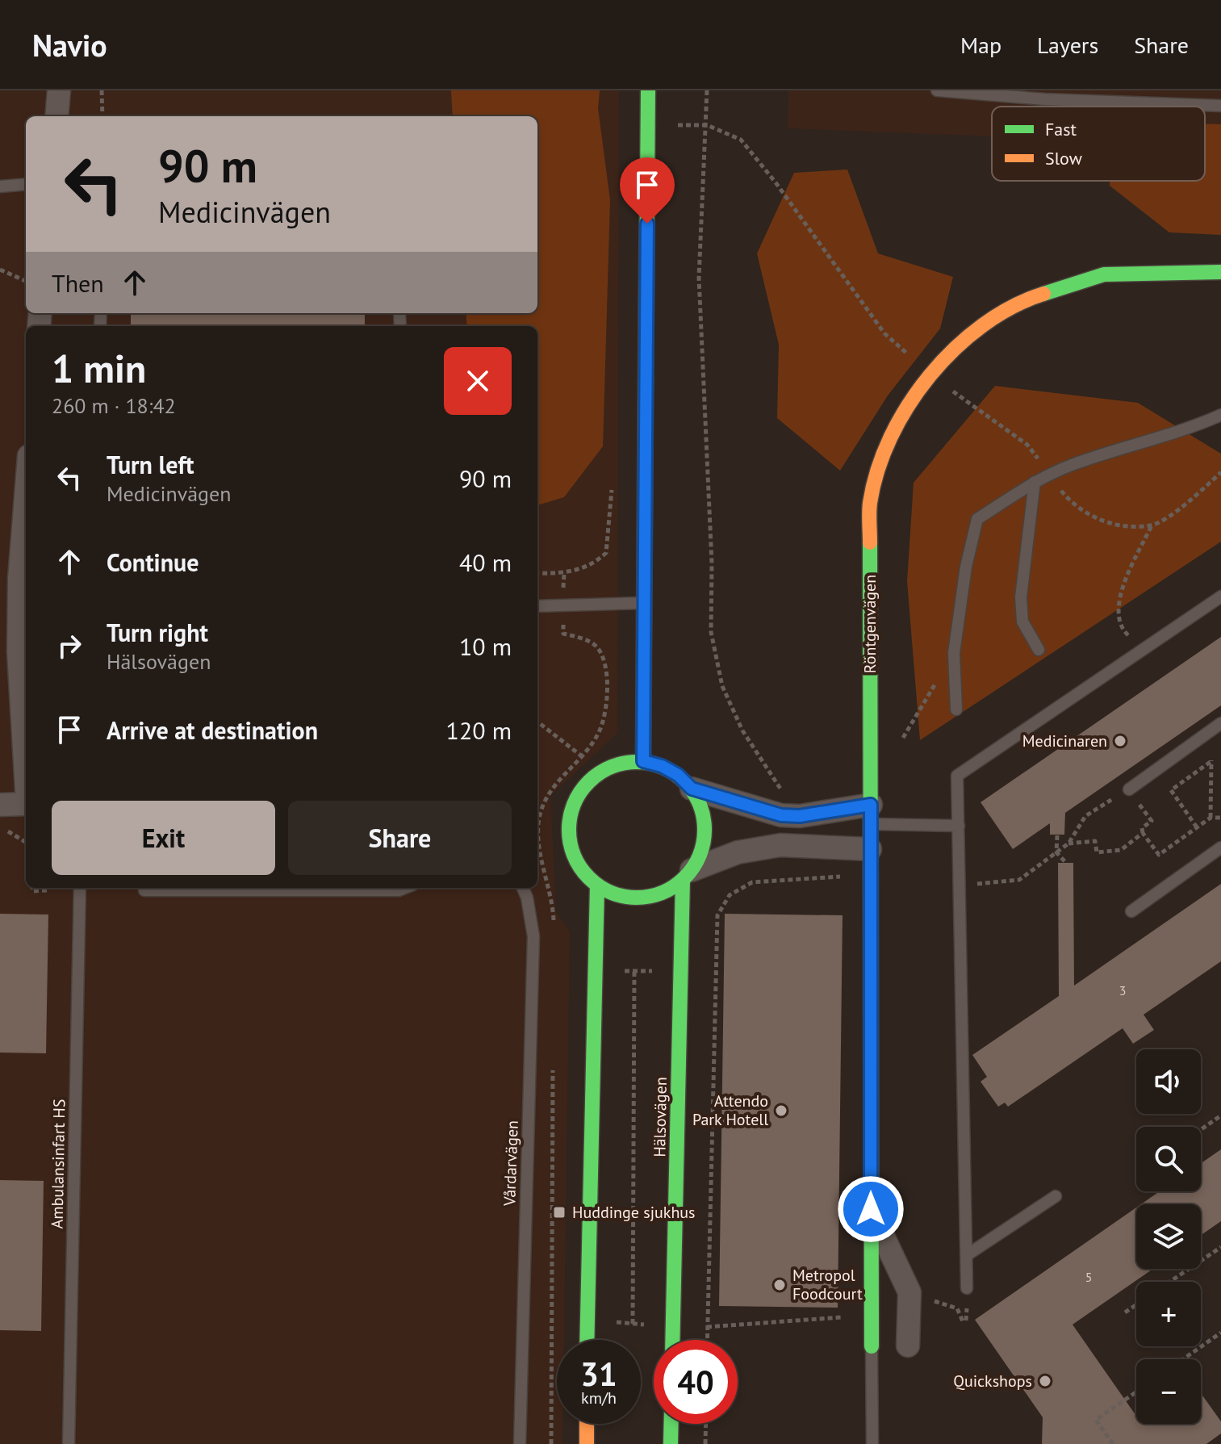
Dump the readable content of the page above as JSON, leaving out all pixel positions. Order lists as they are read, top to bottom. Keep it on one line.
{"streets":{"street":["Röntgenvägen","Hälsovägen"],"lane":["Vårdarvägen","Ambulansinfart HS"]},"places":{"other":["Medicinaren","Attendo Park Hotell","Metropol Foodcourt","Quickshops"],"transit":["Huddinge sjukhus"]},"house_numbers":["3","5"],"legend":["Fast","Slow"],"page":{"header":"Navio","nav":["Map","Layers","Share"],"turn":["90 m","Medicinvägen"],"then":"Then","heading":["1 min","260 m · 18:42"],"list":[{"name":"Turn left","note":"Medicinvägen","value":"90 m"},{"name":"Continue","value":"40 m"},{"name":"Turn right","note":"Hälsovägen","value":"10 m"},{"name":"Arrive at destination","value":"120 m"}],"buttons":["Exit","Share"],"map_buttons":["+","−"],"speed":"31 km/h","limit":"40"}}
